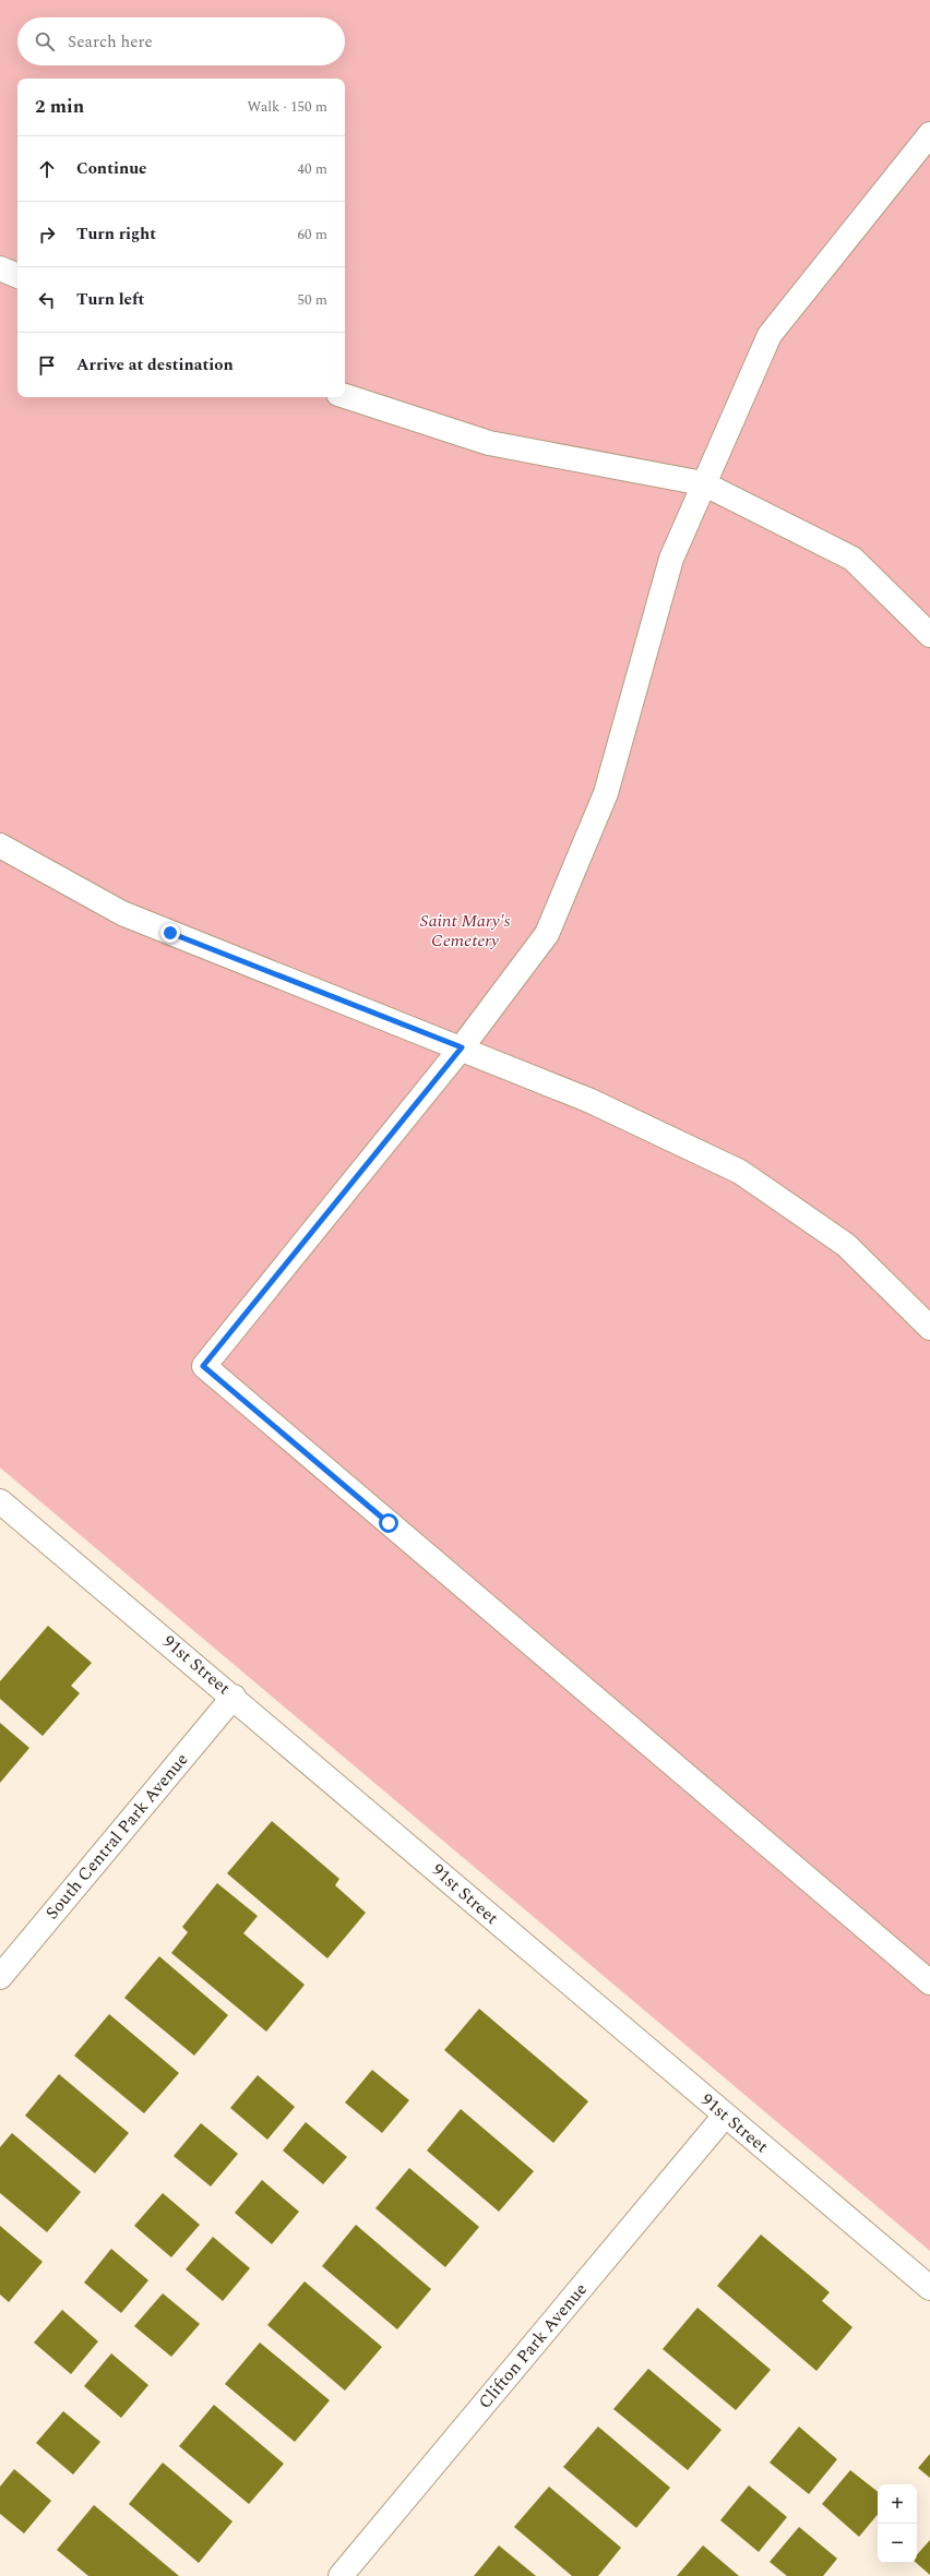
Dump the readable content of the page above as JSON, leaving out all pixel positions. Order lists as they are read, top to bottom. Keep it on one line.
{"streets":{"street":["91st Street","South Central Park Avenue","Clifton Park Avenue"]},"crossings":[["91st Street","South Central Park Avenue"],["91st Street","Clifton Park Avenue"]],"parks":["Saint Mary's Cemetery"],"page":{"search":"Search here","heading":["2 min","Walk · 150 m"],"list":[["Continue","40 m"],["Turn right","60 m"],["Turn left","50 m"],"Arrive at destination"],"map_buttons":["+","−"]}}
